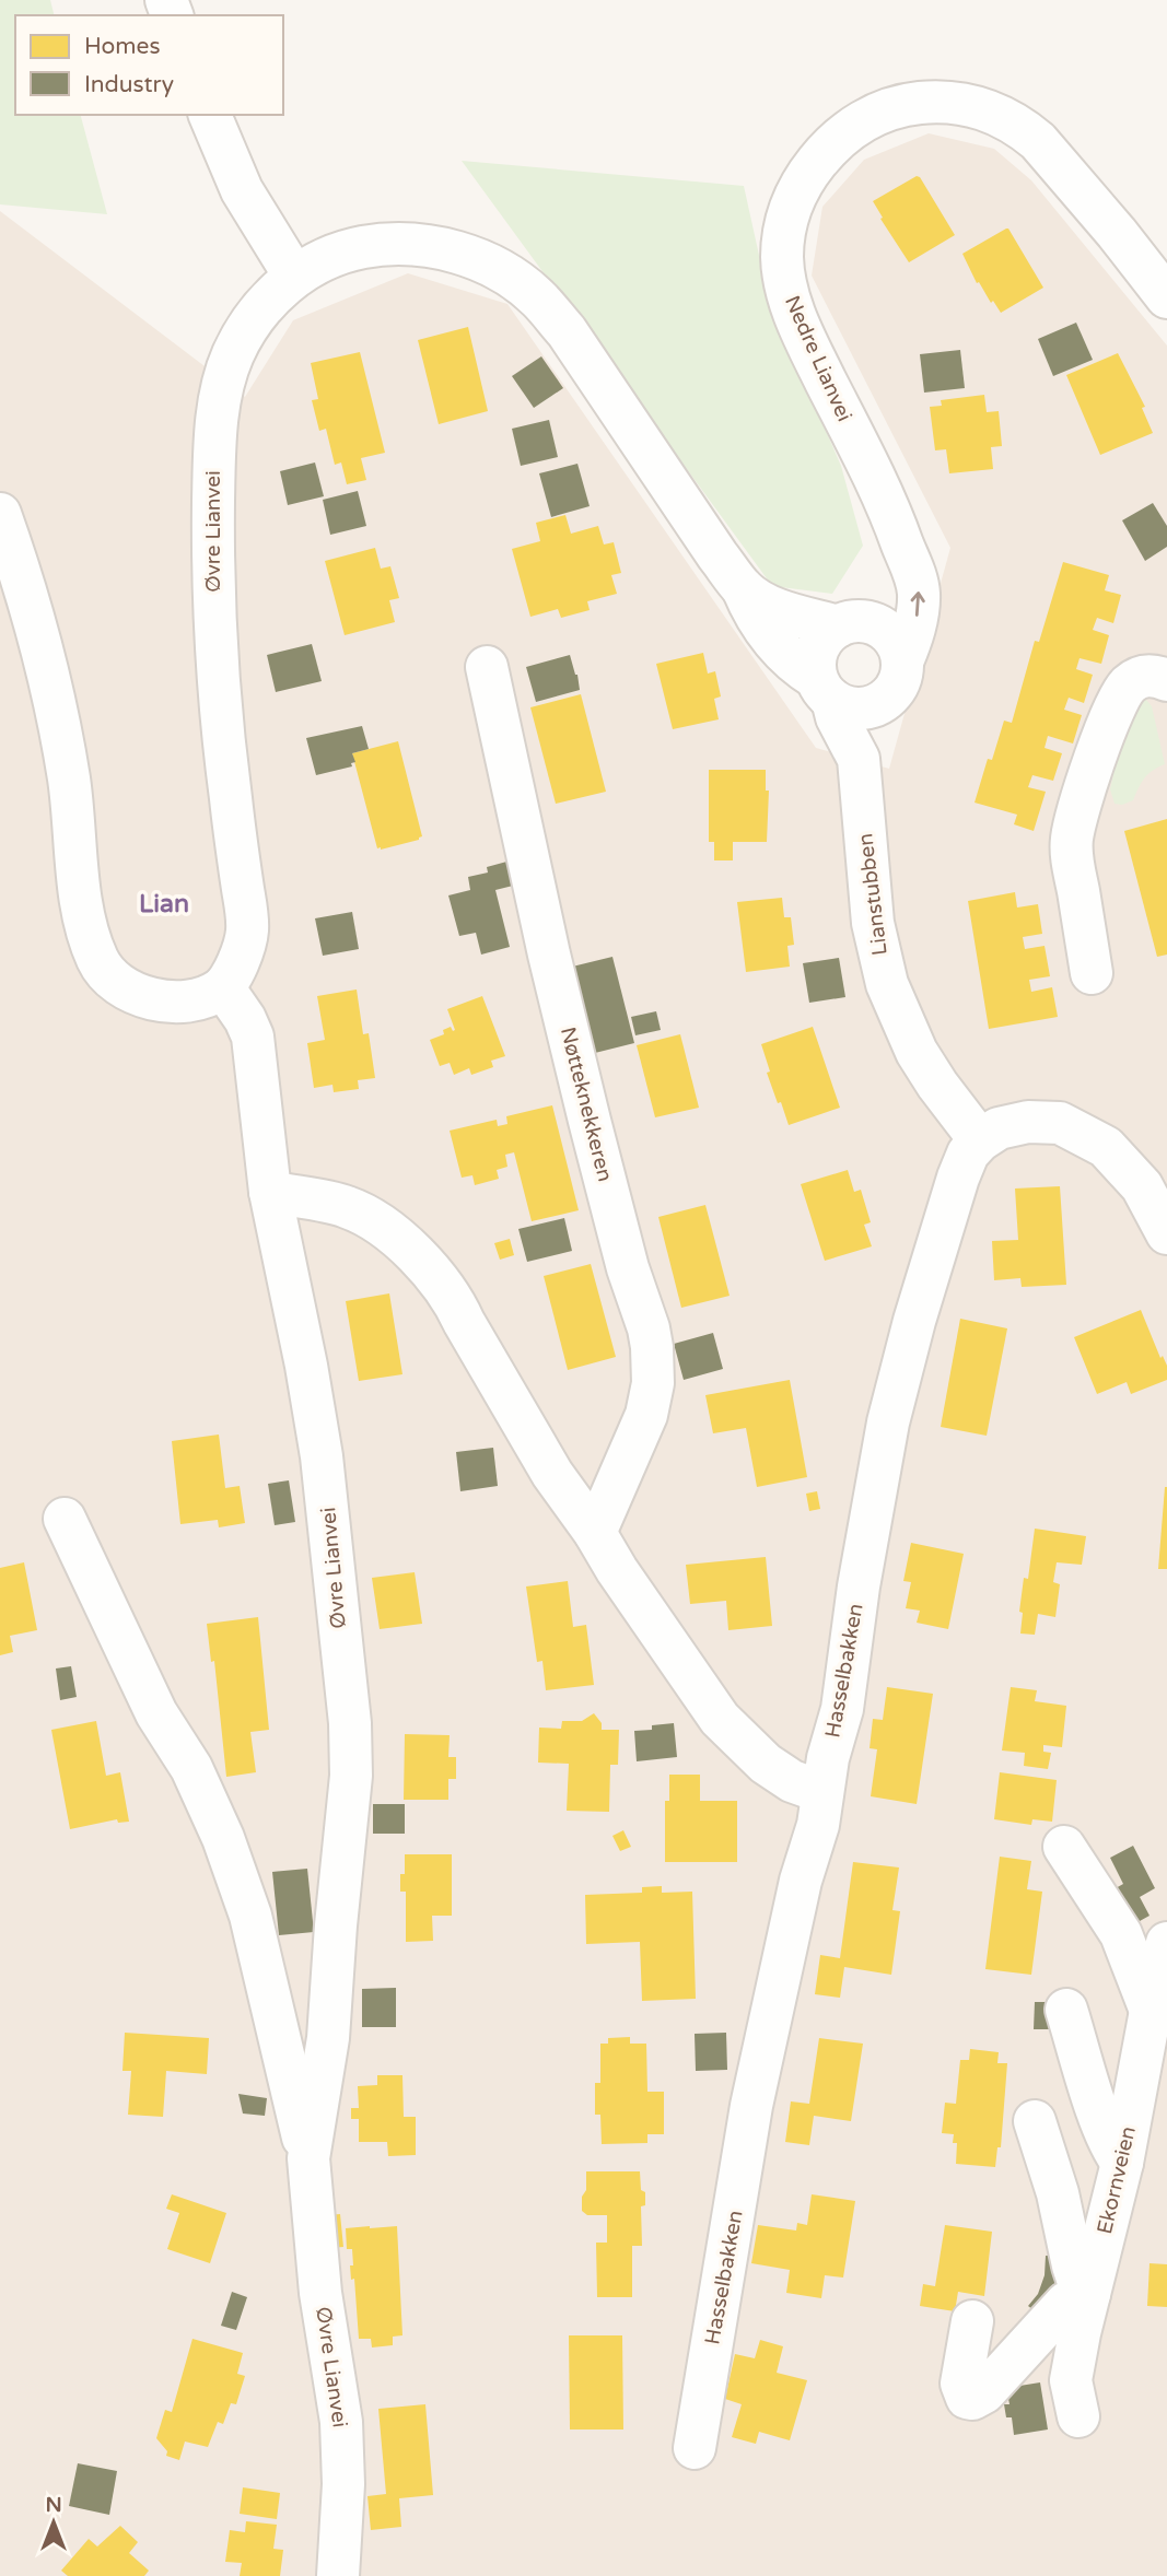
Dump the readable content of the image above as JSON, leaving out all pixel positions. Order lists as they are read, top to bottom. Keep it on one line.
{"streets":{"street":["Nedre Lianvei","Øvre Lianvei","Lianstubben","Nøtteknekkeren","Hasselbakken","Ekornveien"]},"crossings":[["Nedre Lianvei","Lianstubben"],["Lianstubben","Hasselbakken"]],"districts":["Lian"],"legend":["Homes","Industry"],"north":"top"}
